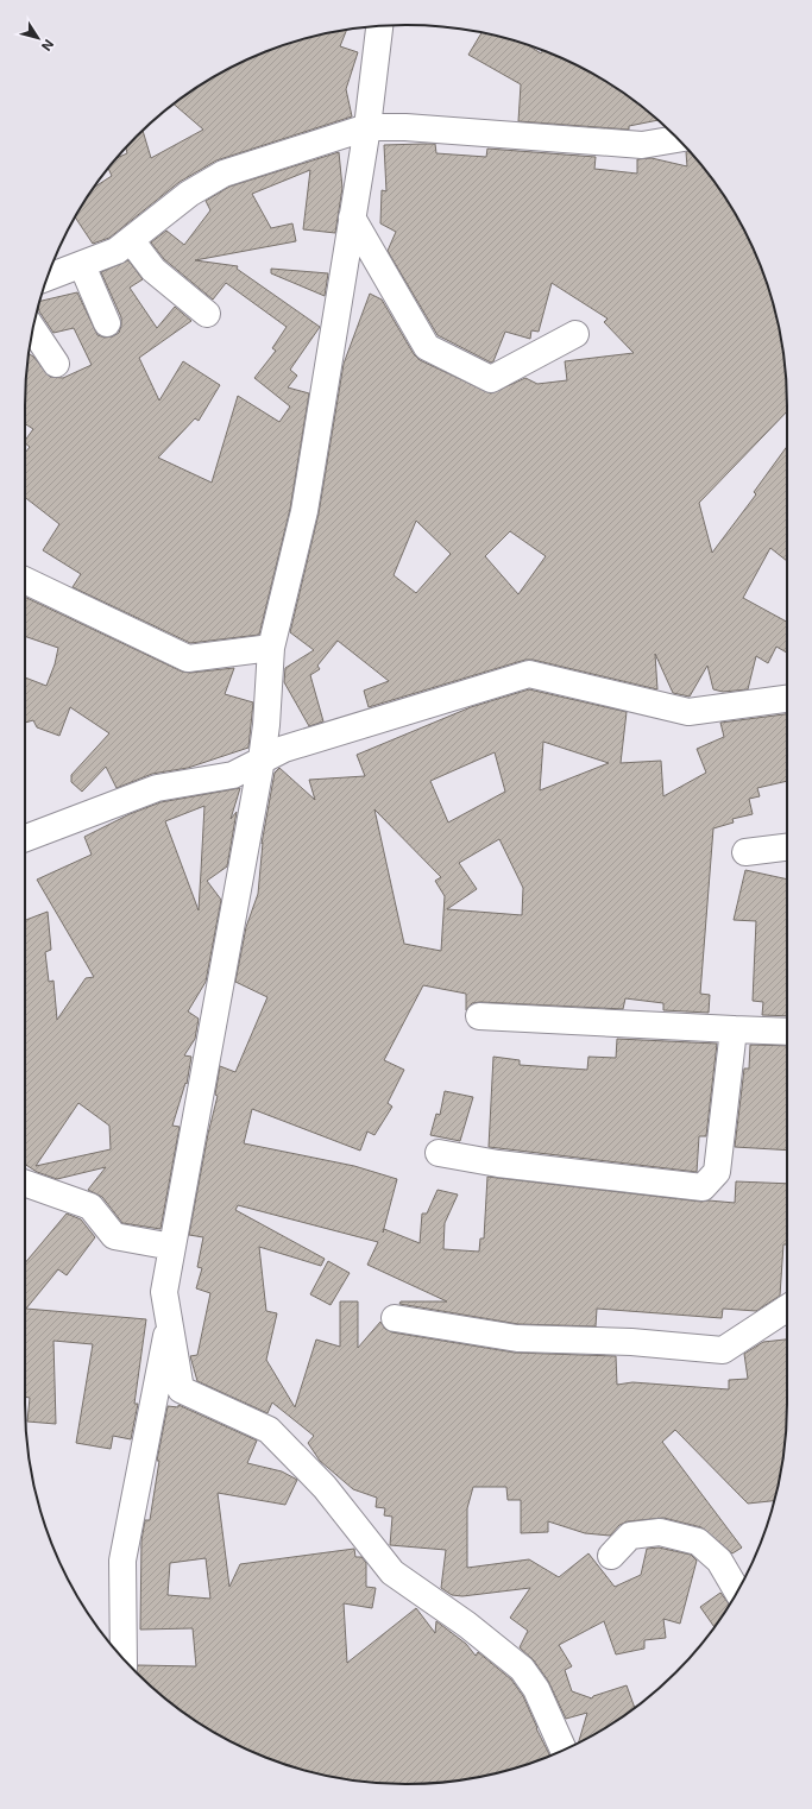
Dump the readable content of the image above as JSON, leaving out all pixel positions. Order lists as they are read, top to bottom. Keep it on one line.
{"north":"bottom right"}
